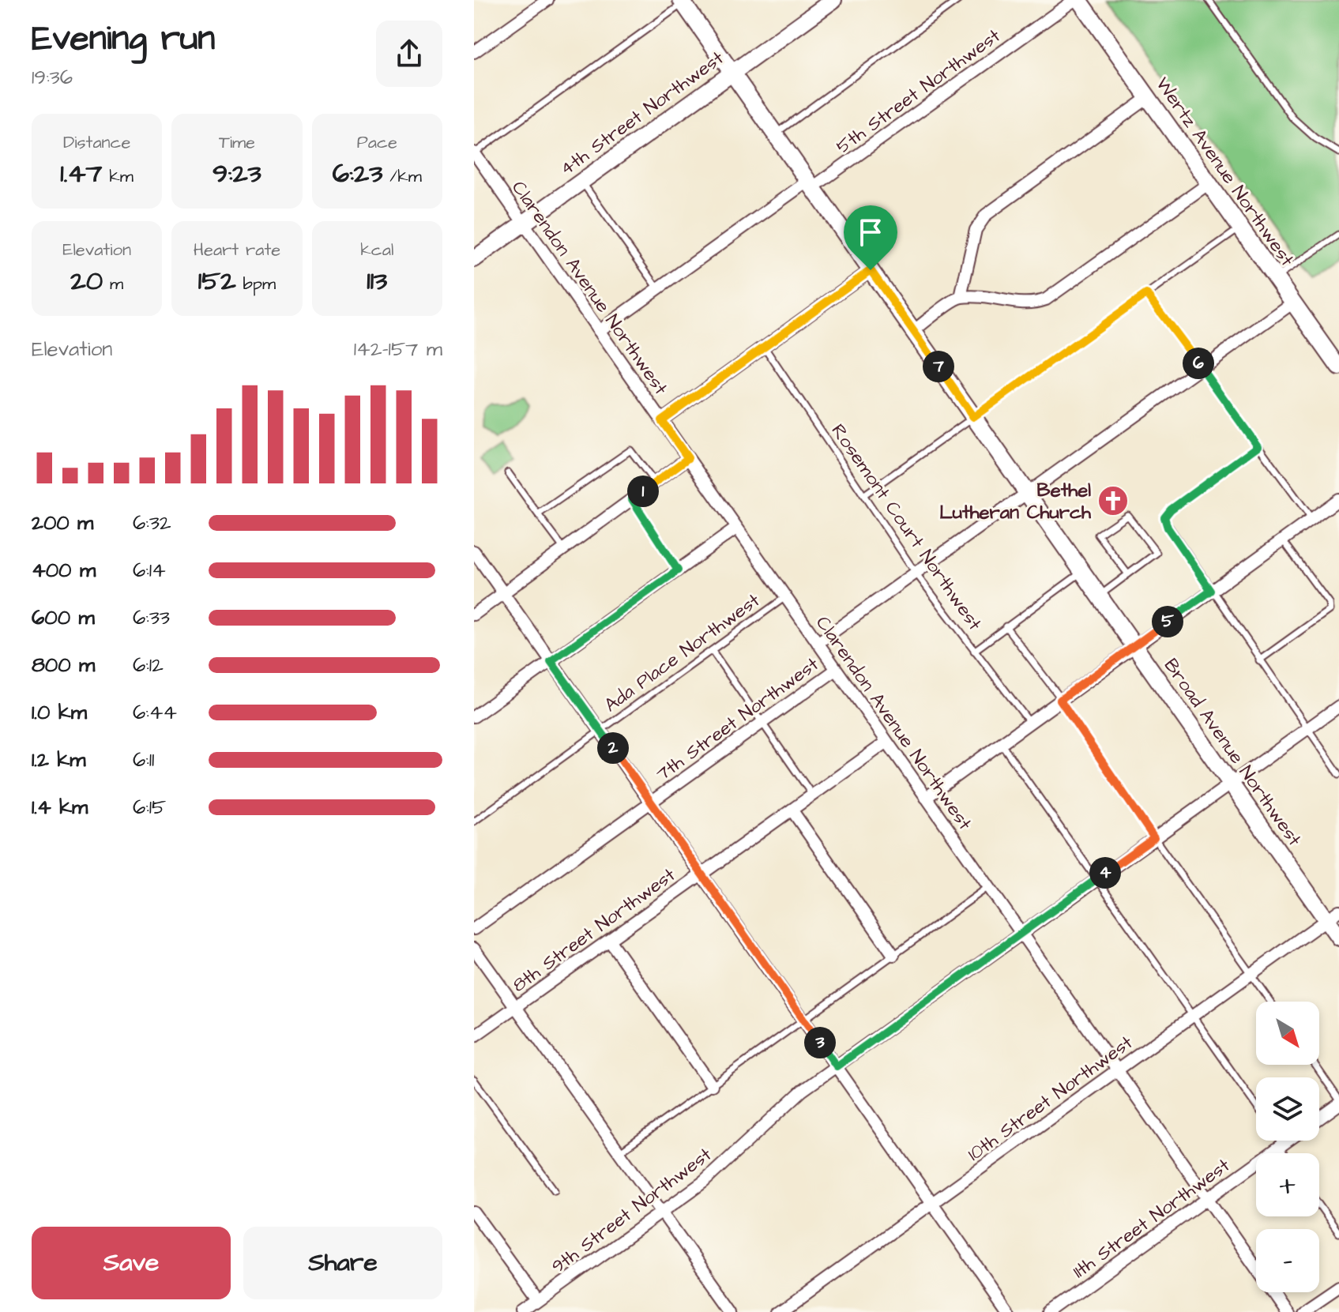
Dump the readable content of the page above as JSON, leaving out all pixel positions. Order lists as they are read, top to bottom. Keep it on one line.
{"streets":{"street":["5th Street Northwest","4th Street Northwest","Wertz Avenue Northwest","Clarendon Avenue Northwest","7th Street Northwest","Broad Avenue Northwest","8th Street Northwest","10th Street Northwest","9th Street Northwest","11th Street Northwest"],"lane":["Rosemont Court Northwest","Ada Place Northwest"]},"crossings":[["5th Street Northwest","Wertz Avenue Northwest"],["5th Street Northwest","Clarendon Avenue Northwest"],["5th Street Northwest","Broad Avenue Northwest"],["4th Street Northwest","Clarendon Avenue Northwest"],["4th Street Northwest","Broad Avenue Northwest"],["Wertz Avenue Northwest","7th Street Northwest"],["Clarendon Avenue Northwest","Ada Place Northwest"],["Clarendon Avenue Northwest","7th Street Northwest"],["Clarendon Avenue Northwest","8th Street Northwest"],["Clarendon Avenue Northwest","10th Street Northwest"],["Clarendon Avenue Northwest","9th Street Northwest"],["Clarendon Avenue Northwest","11th Street Northwest"],["Rosemont Court Northwest","7th Street Northwest"],["7th Street Northwest","Broad Avenue Northwest"],["Broad Avenue Northwest","10th Street Northwest"],["Broad Avenue Northwest","9th Street Northwest"]],"places":{"church":["Bethel Lutheran Church"]},"north":"bottom right","page":{"heading":["Evening run","19:36"],"stats":[["Distance","1.47 km"],["Time","9:23"],["Pace","6:23 /km"],["Elevation","20 m"],["Heart rate","152 bpm"],["kcal","113"]],"chart":["Elevation","142–157 m"],"pins":["6","7","1","5","2","4","3"],"list":[{"name":"200 m","note":"6:32"},{"name":"400 m","note":"6:14"},{"name":"600 m","note":"6:33"},{"name":"800 m","note":"6:12"},{"name":"1.0 km","note":"6:44"},{"name":"1.2 km","note":"6:11"},{"name":"1.4 km","note":"6:15"}],"map_buttons":["+","−"],"buttons":["Save","Share"]}}
